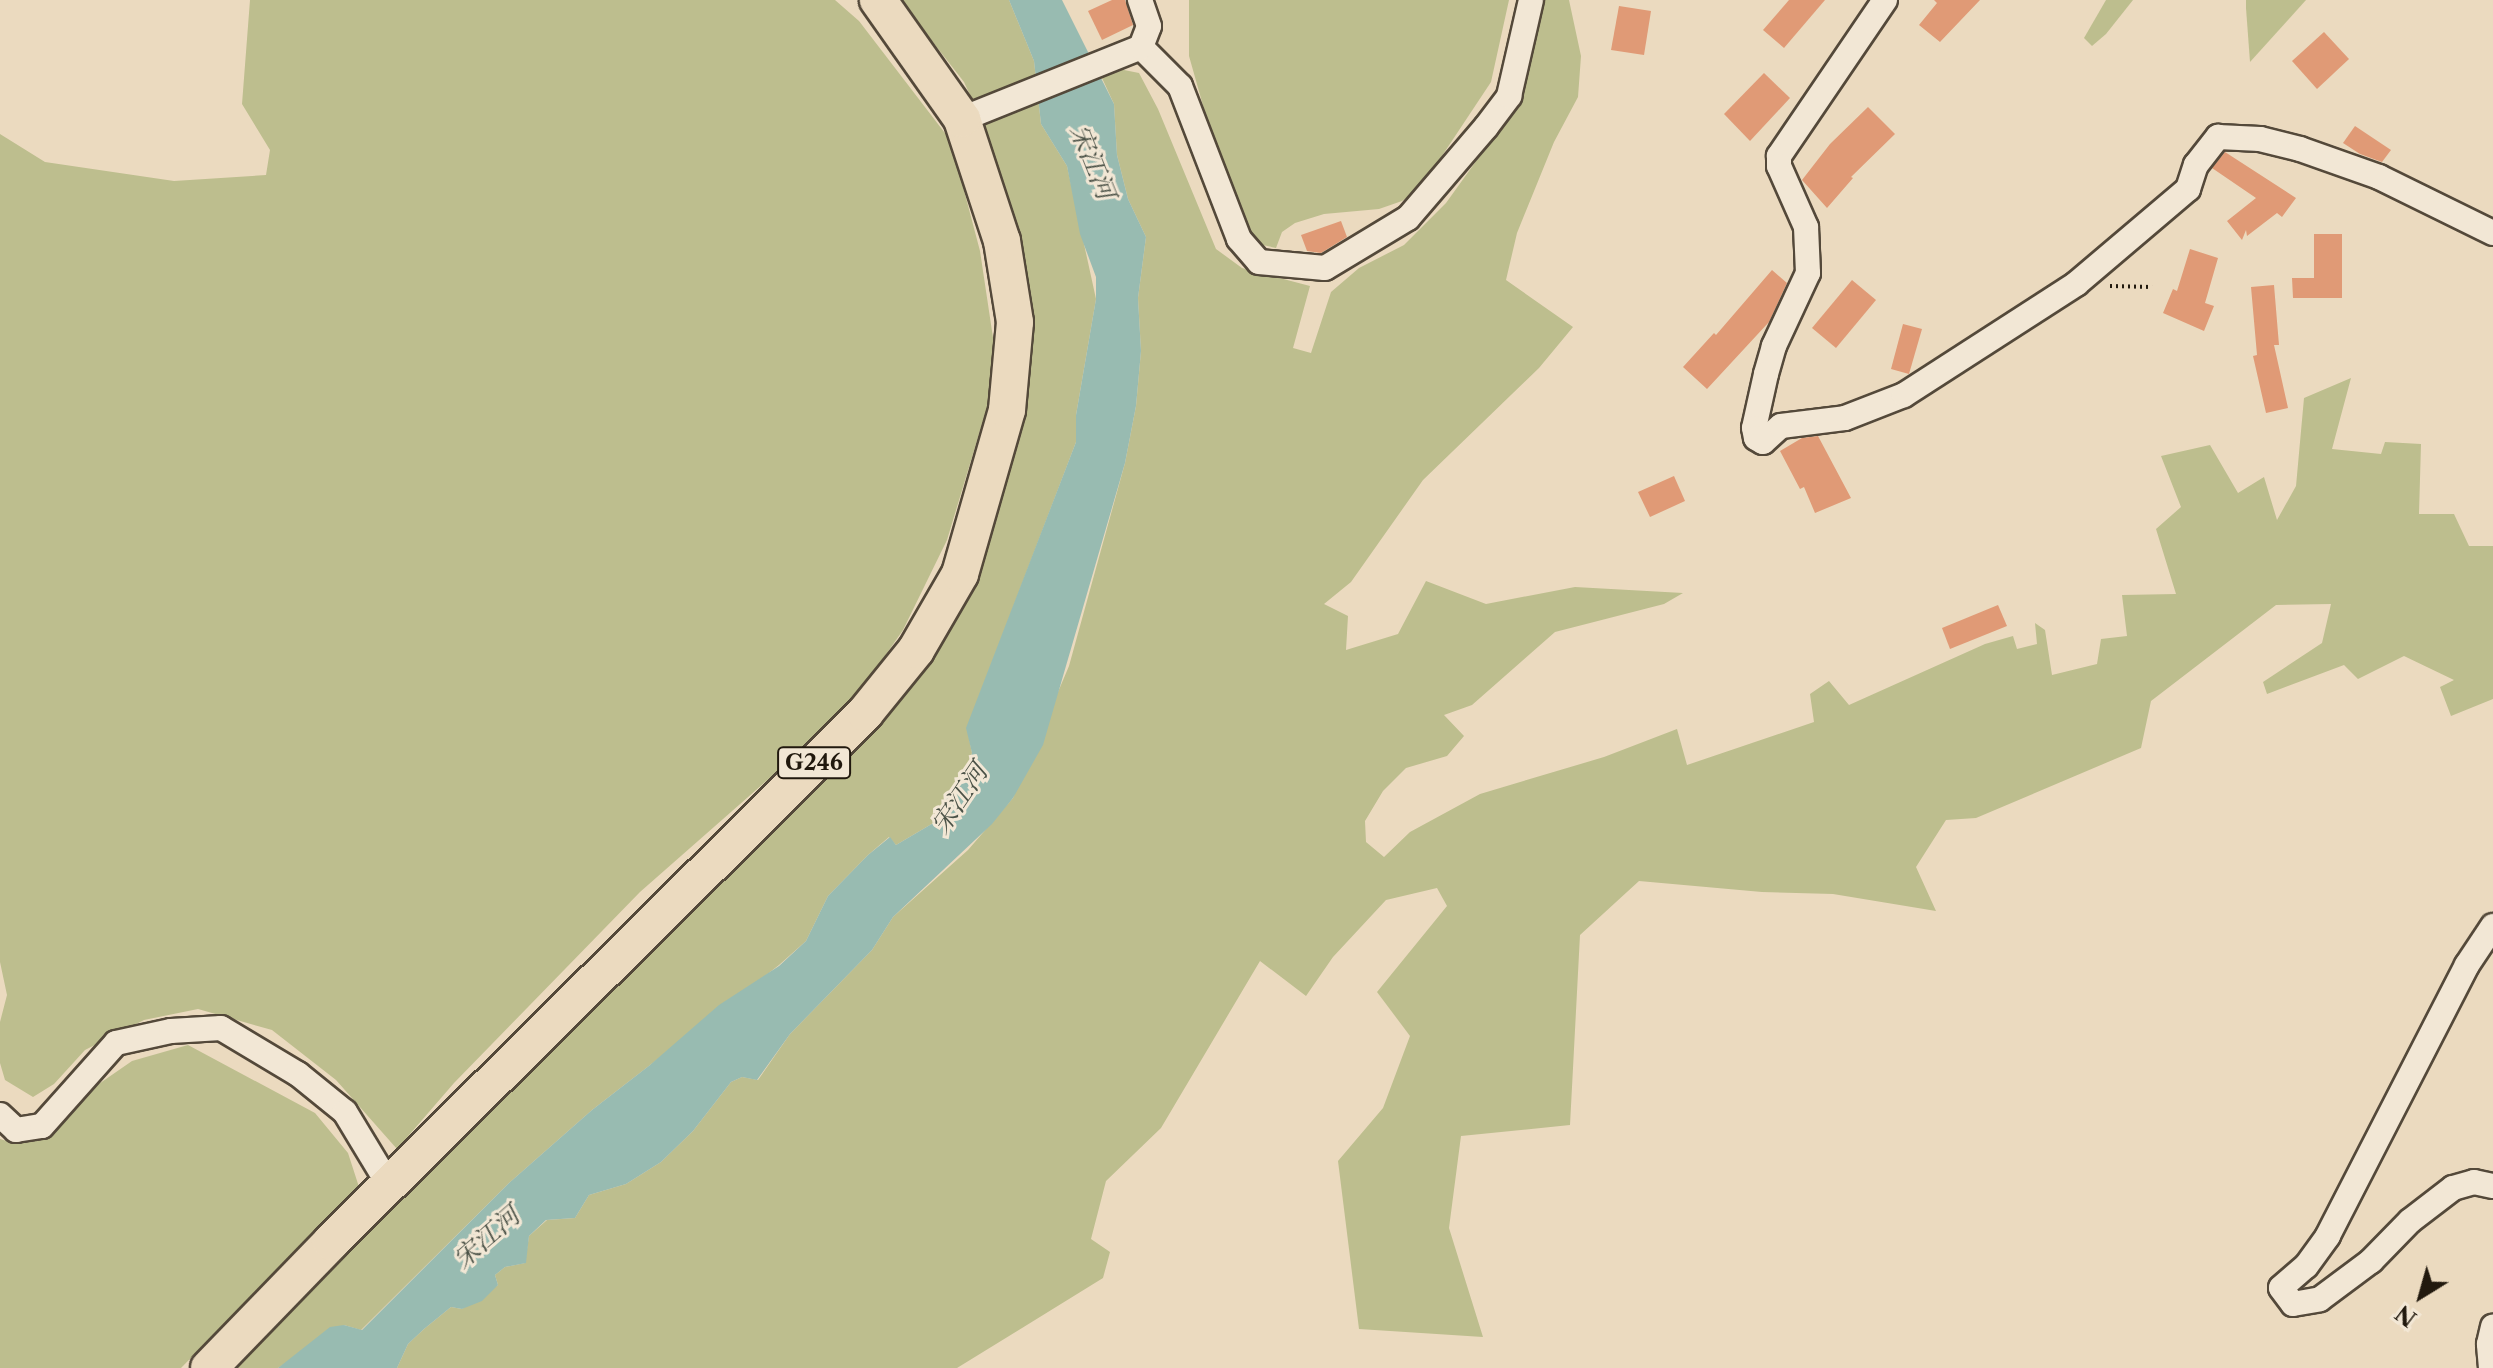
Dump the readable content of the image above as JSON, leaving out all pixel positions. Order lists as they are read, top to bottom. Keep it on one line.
{"streets":{"highway":["G246"]},"water":["宋江河"],"north":"bottom left"}
